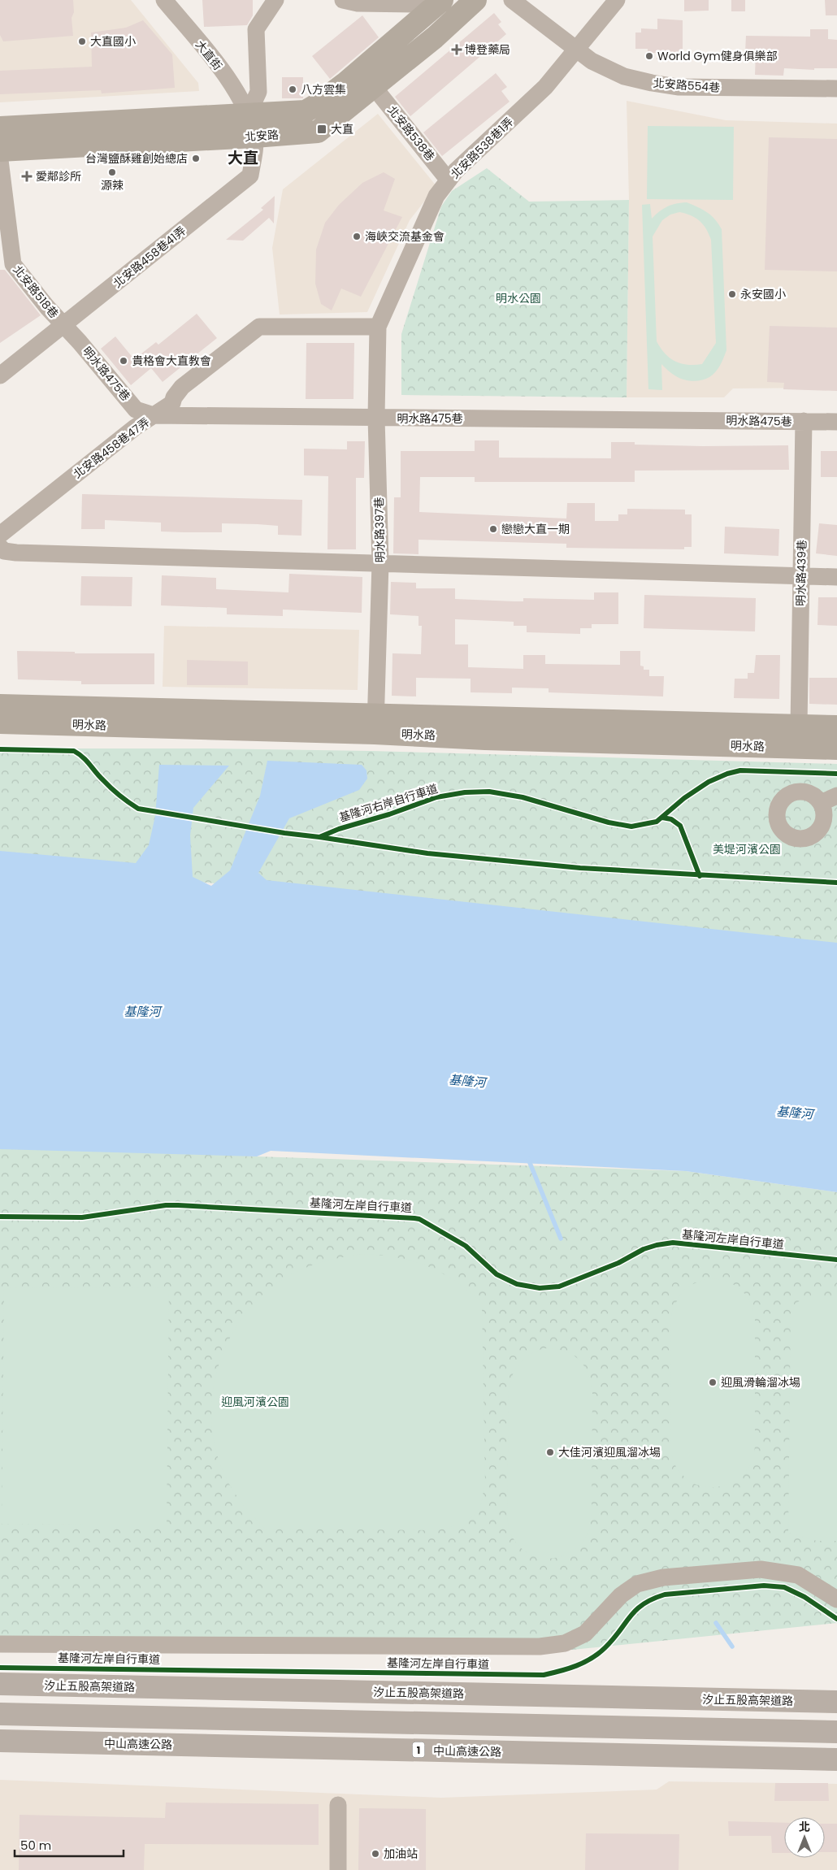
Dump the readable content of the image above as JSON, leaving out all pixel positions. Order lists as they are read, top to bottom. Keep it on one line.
{"streets":{"highway":["汐止五股高架道路","中山高速公路","1"],"main road":["北安路","明水路"],"street":["大直街","北安路554巷","北安路538巷","北安路538巷1弄","北安路458巷41弄","北安路518巷","明水路475巷","北安路458巷47弄","明水路397巷","明水路439巷"],"cycle path":["基隆河右岸自行車道","基隆河左岸自行車道"]},"crossings":[["大直街","北安路"],["大直街","北安路458巷41弄"],["北安路554巷","北安路538巷1弄"],["北安路538巷","北安路"],["北安路538巷","北安路538巷1弄"],["北安路","北安路458巷41弄"],["北安路538巷1弄","北安路458巷47弄"],["北安路538巷1弄","明水路397巷"],["北安路458巷41弄","北安路518巷"],["北安路458巷41弄","明水路475巷"],["北安路518巷","明水路475巷"],["明水路475巷","北安路458巷47弄"],["明水路475巷","明水路397巷"],["明水路475巷","明水路439巷"],["北安路458巷47弄","明水路397巷"],["明水路397巷","明水路"],["明水路439巷","明水路"]],"districts":["大直"],"water":["基隆河"],"parks":["明水公園","美堤河濱公園","迎風河濱公園"],"places":{"other":["大直國小","World Gym健身俱樂部","八方雲集","台灣鹽酥雞創始總店","源辣","海峽交流基金會","永安國小","貴格會大直教會","戀戀大直一期","迎風滑輪溜冰場","大佳河濱迎風溜冰場","加油站"],"health":["博登藥局","愛鄰診所"],"transit":["大直"]},"scale_bar":"50 m","north":"top"}
